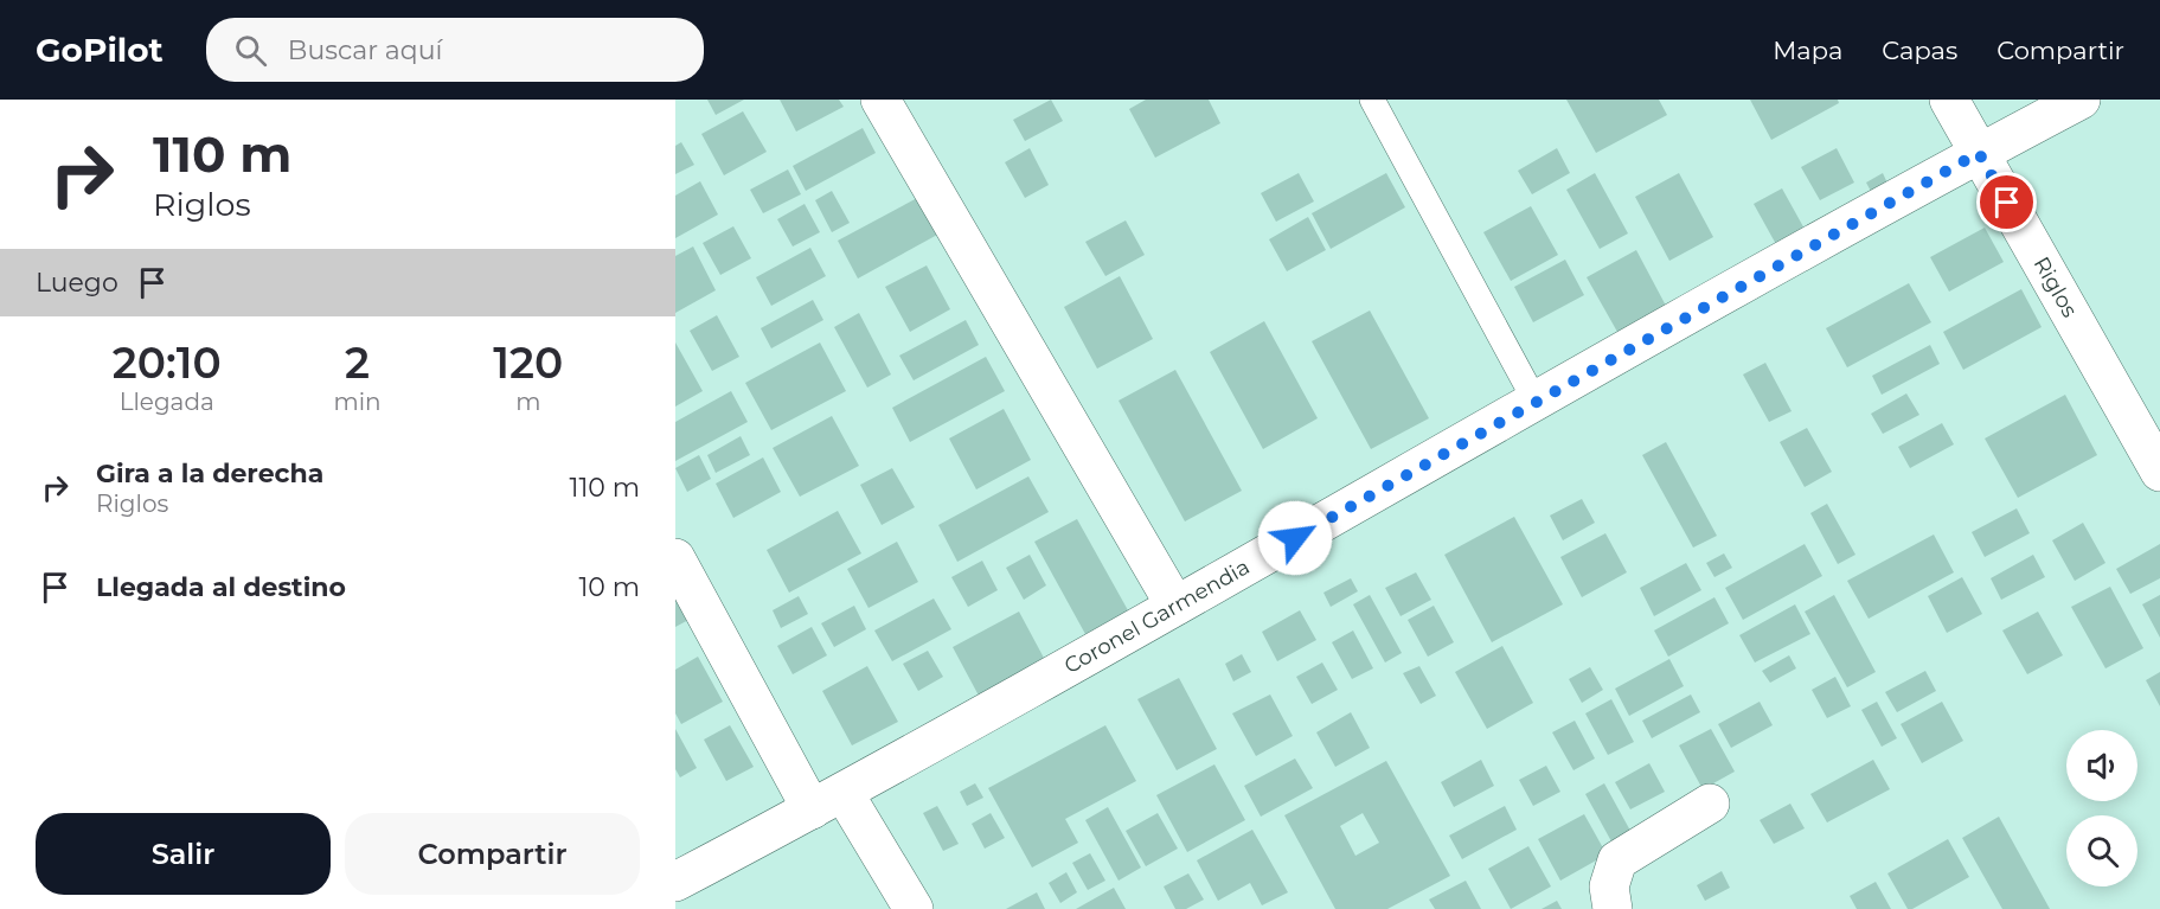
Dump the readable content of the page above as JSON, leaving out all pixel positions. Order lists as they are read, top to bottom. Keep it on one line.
{"streets":{"street":["Riglos","Coronel Garmendia"]},"crossings":[["Riglos","Coronel Garmendia"]],"page":{"header":"GoPilot","search":"Buscar aquí","nav":["Mapa","Capas","Compartir"],"turn":["110 m","Riglos"],"then":"Luego","eta":["20:10","Llegada","2","min","120","m"],"list":[{"name":"Gira a la derecha","note":"Riglos","value":"110 m"},{"name":"Llegada al destino","value":"10 m"}],"buttons":["Salir","Compartir"]}}
